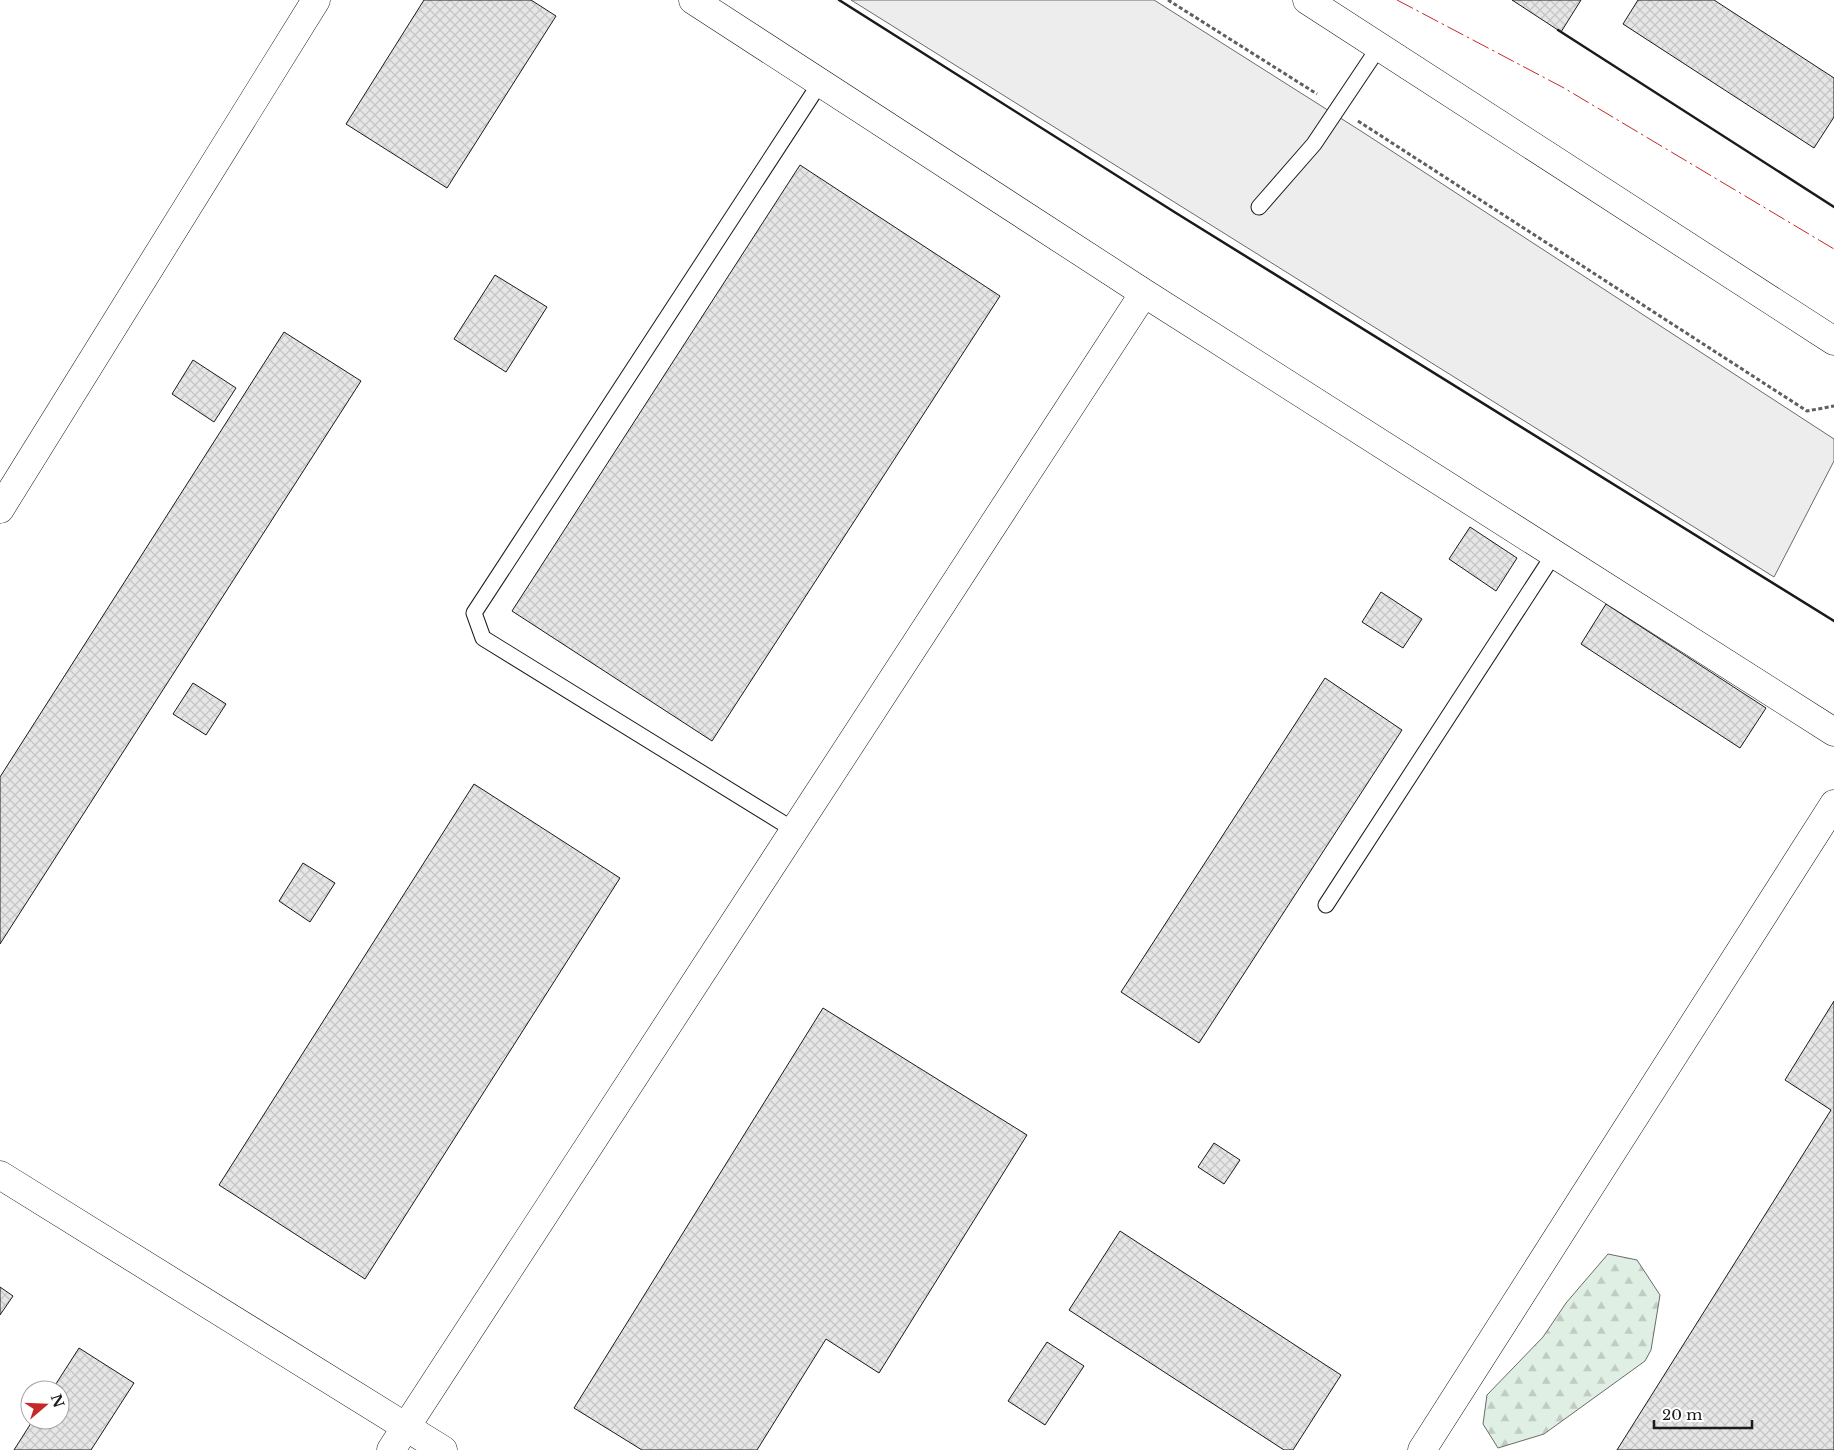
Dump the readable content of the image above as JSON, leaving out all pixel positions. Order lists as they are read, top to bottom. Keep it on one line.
{"scale_bar":"20 m","north":"right"}
